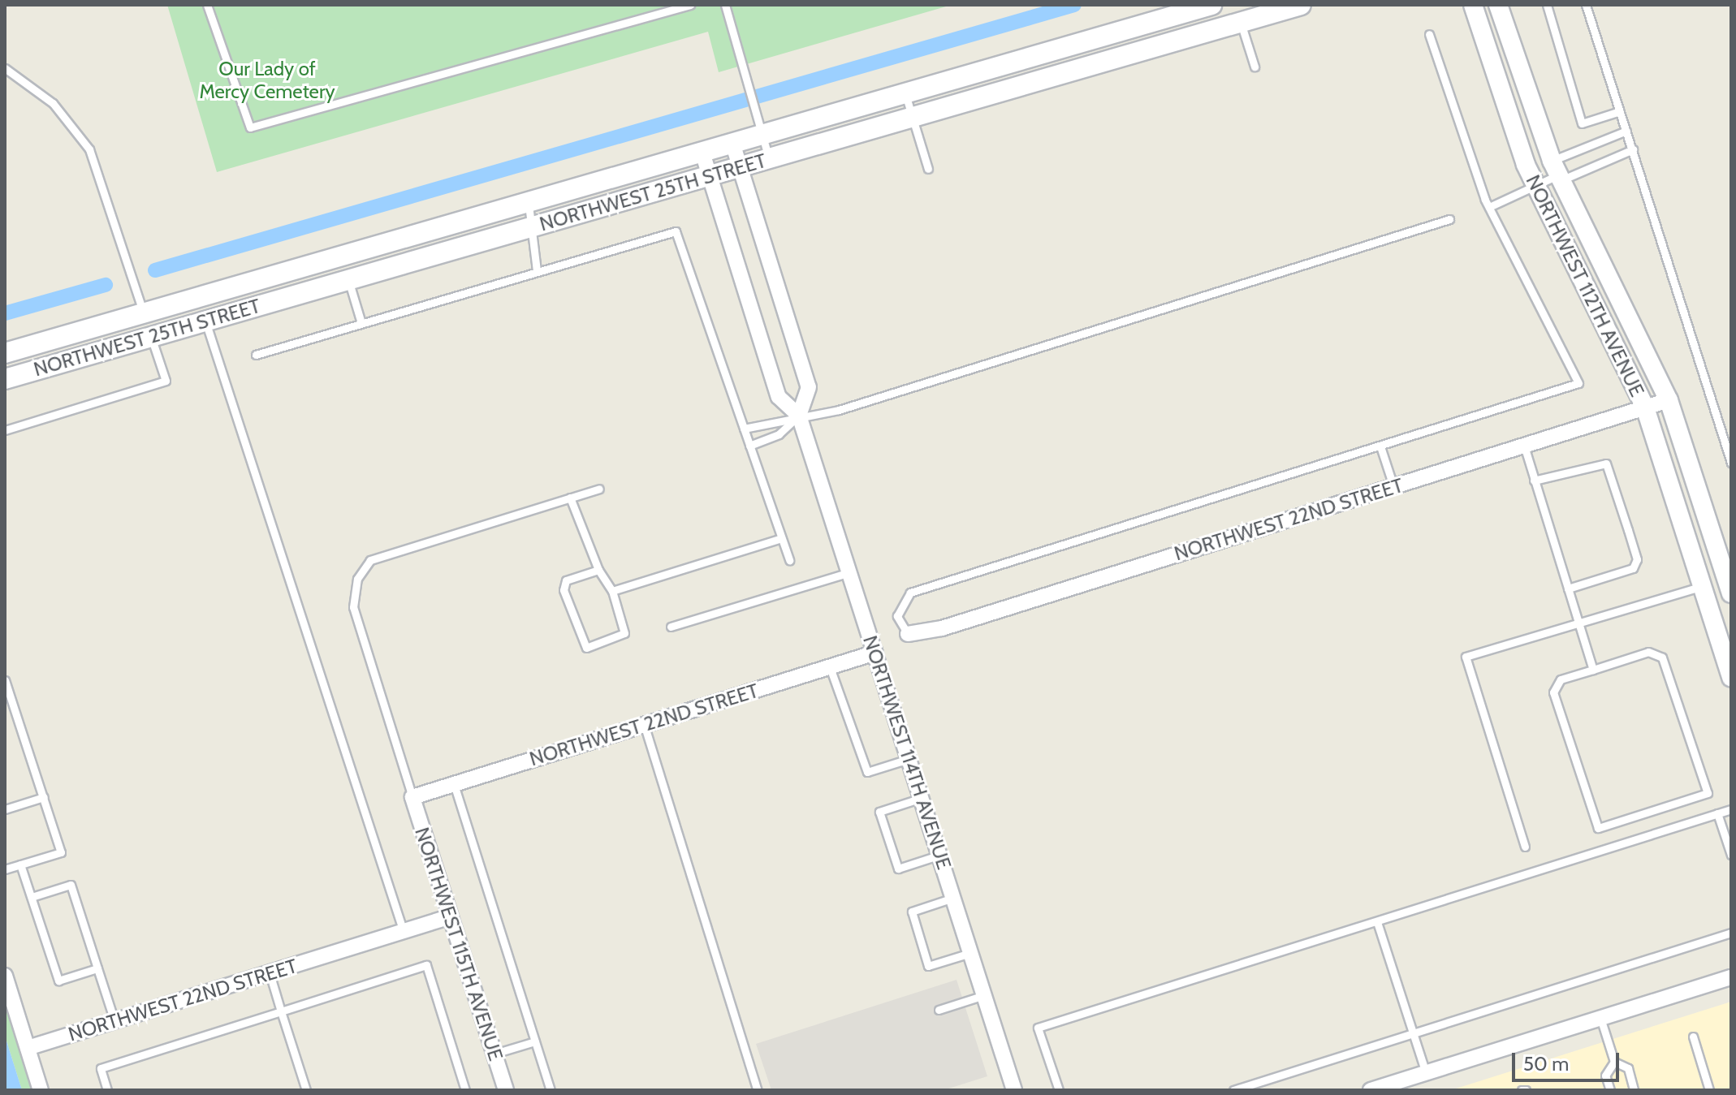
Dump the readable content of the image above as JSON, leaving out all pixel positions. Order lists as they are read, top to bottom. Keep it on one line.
{"streets":{"main road":["NORTHWEST 25TH STREET"],"street":["NORTHWEST 112TH AVENUE","NORTHWEST 22ND STREET","NORTHWEST 114TH AVENUE","NORTHWEST 115TH AVENUE"]},"crossings":[["NORTHWEST 25TH STREET","NORTHWEST 114TH AVENUE"],["NORTHWEST 112TH AVENUE","NORTHWEST 22ND STREET"],["NORTHWEST 22ND STREET","NORTHWEST 114TH AVENUE"],["NORTHWEST 22ND STREET","NORTHWEST 115TH AVENUE"]],"parks":["Our Lady of Mercy Cemetery"],"scale_bar":"50 m"}
